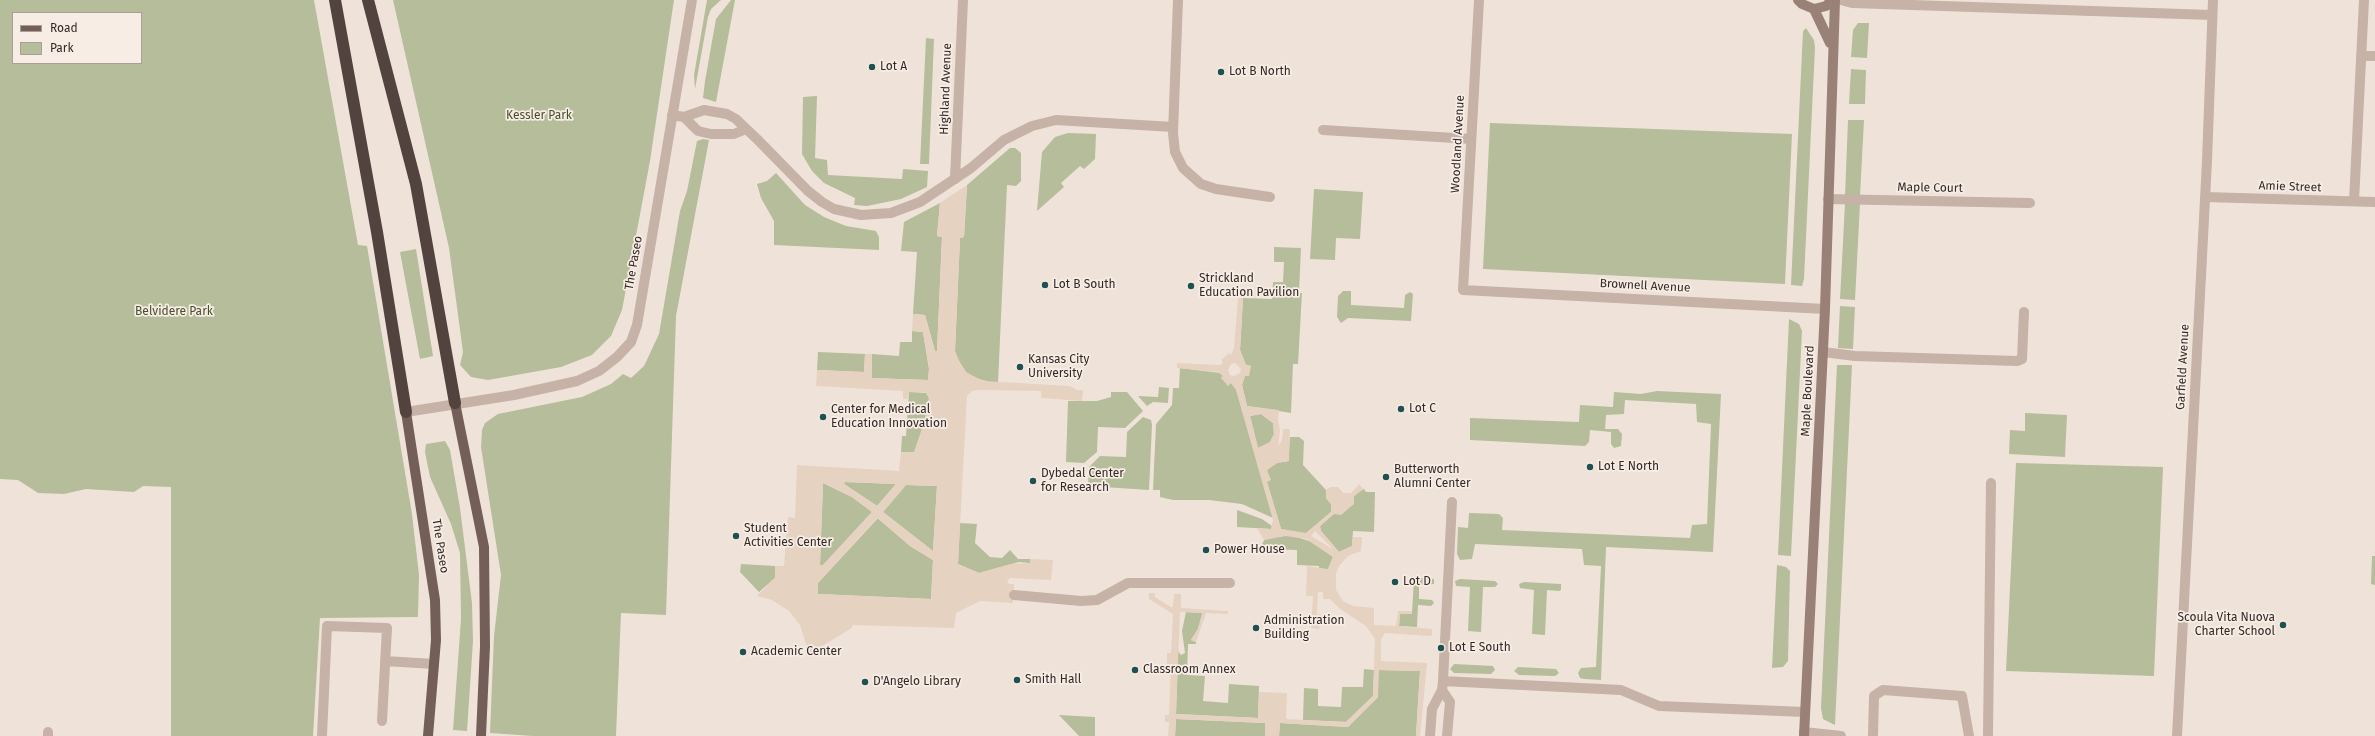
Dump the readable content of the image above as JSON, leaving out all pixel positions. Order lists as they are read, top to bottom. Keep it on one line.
{"streets":{"main road":["The Paseo"],"street":["Highland Avenue","Woodland Avenue","Amie Street","Maple Court","Brownell Avenue","Garfield Avenue","Maple Boulevard"]},"crossings":[["Woodland Avenue","Brownell Avenue"],["Amie Street","Garfield Avenue"],["Maple Court","Maple Boulevard"],["Brownell Avenue","Maple Boulevard"]],"parks":["Kessler Park","Belvidere Park"],"places":["Lot A","Lot B North","Lot B South","Strickland Education Pavilion","Kansas City University","Lot C","Center for Medical Education Innovation","Lot E North","Butterworth Alumni Center","Dybedal Center for Research","Student Activities Center","Power House","Lot D","Scoula Vita Nuova Charter School","Administration Building","Lot E South","Academic Center","Classroom Annex","Smith Hall","D'Angelo Library"],"legend":["Road","Park"]}
